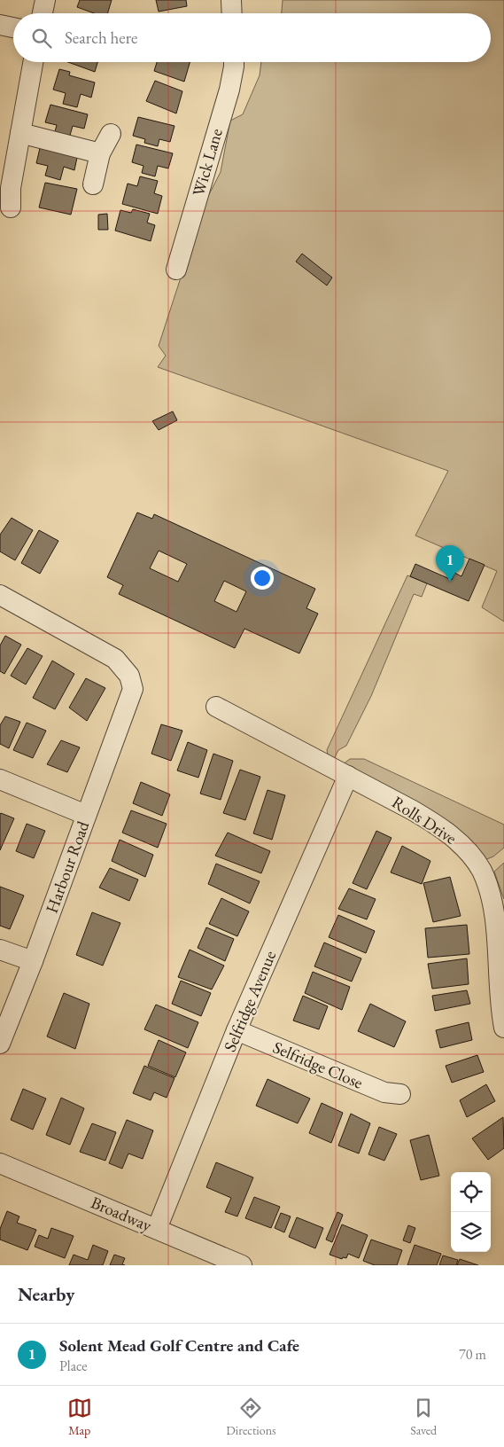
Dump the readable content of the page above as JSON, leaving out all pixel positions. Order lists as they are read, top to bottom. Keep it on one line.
{"streets":{"street":["Wick Lane","Rolls Drive","Harbour Road","Selfridge Avenue","Selfridge Close","Broadway"]},"crossings":[["Rolls Drive","Selfridge Avenue"],["Selfridge Avenue","Selfridge Close"],["Selfridge Avenue","Broadway"]],"page":{"search":"Search here","pins":"1","heading":"Nearby","list":[{"mark":"1","name":"Solent Mead Golf Centre and Cafe","note":"Place","value":"70 m"}],"nav":["Map","Directions","Saved"]}}
